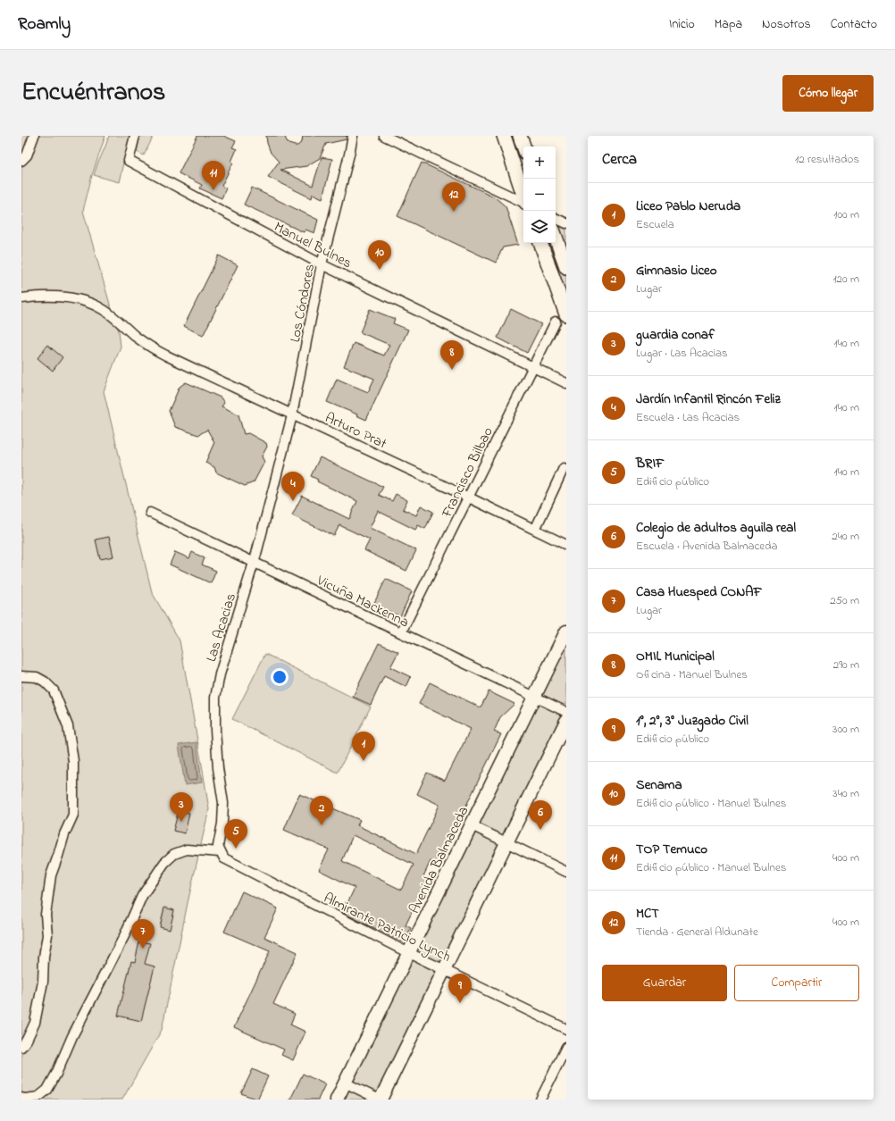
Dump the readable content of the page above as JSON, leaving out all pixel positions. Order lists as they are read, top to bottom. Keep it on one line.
{"streets":{"main road":["Avenida Balmaceda"],"street":["Manuel Bulnes","Los Cóndores","Arturo Prat","Francisco Bilbao","Vicuña Mackenna","Las Acacias","Almirante Patricio Lynch"]},"crossings":[["Manuel Bulnes","Los Cóndores"],["Manuel Bulnes","Francisco Bilbao"],["Los Cóndores","Arturo Prat"],["Los Cóndores","Las Acacias"],["Arturo Prat","Francisco Bilbao"],["Arturo Prat","Las Acacias"],["Francisco Bilbao","Vicuña Mackenna"],["Vicuña Mackenna","Las Acacias"],["Vicuña Mackenna","Avenida Balmaceda"],["Las Acacias","Almirante Patricio Lynch"],["Avenida Balmaceda","Almirante Patricio Lynch"]],"page":{"header":"Roamly","nav":["Inicio","Mapa","Nosotros","Contacto"],"title":"Encuéntranos","buttons":["Cómo llegar",["Guardar","Compartir"]],"heading":["Cerca","12 resultados"],"map_buttons":["+","−"],"pins":["11","12","10","8","4","1","3","2","6","5","7","9"],"list":[{"mark":"1","name":"Liceo Pablo Neruda","note":"Escuela","value":"100 m"},{"mark":"2","name":"Gimnasio Liceo","note":"Lugar","value":"120 m"},{"mark":"3","name":"guardia conaf","note":"Lugar · Las Acacias","value":"140 m"},{"mark":"4","name":"Jardín Infantil Rincón Feliz","note":"Escuela · Las Acacias","value":"140 m"},{"mark":"5","name":"BRIF","note":"Edificio público","value":"140 m"},{"mark":"6","name":"Colegio de adultos aguila real","note":"Escuela · Avenida Balmaceda","value":"240 m"},{"mark":"7","name":"Casa Huesped CONAF","note":"Lugar","value":"250 m"},{"mark":"8","name":"OMIL Municipal","note":"Oficina · Manuel Bulnes","value":"290 m"},{"mark":"9","name":"1°, 2°, 3° Juzgado Civil","note":"Edificio público","value":"300 m"},{"mark":"10","name":"Senama","note":"Edificio público · Manuel Bulnes","value":"340 m"},{"mark":"11","name":"TOP Temuco","note":"Edificio público · Manuel Bulnes","value":"400 m"},{"mark":"12","name":"MCT","note":"Tienda · General Aldunate","value":"400 m"}]}}
